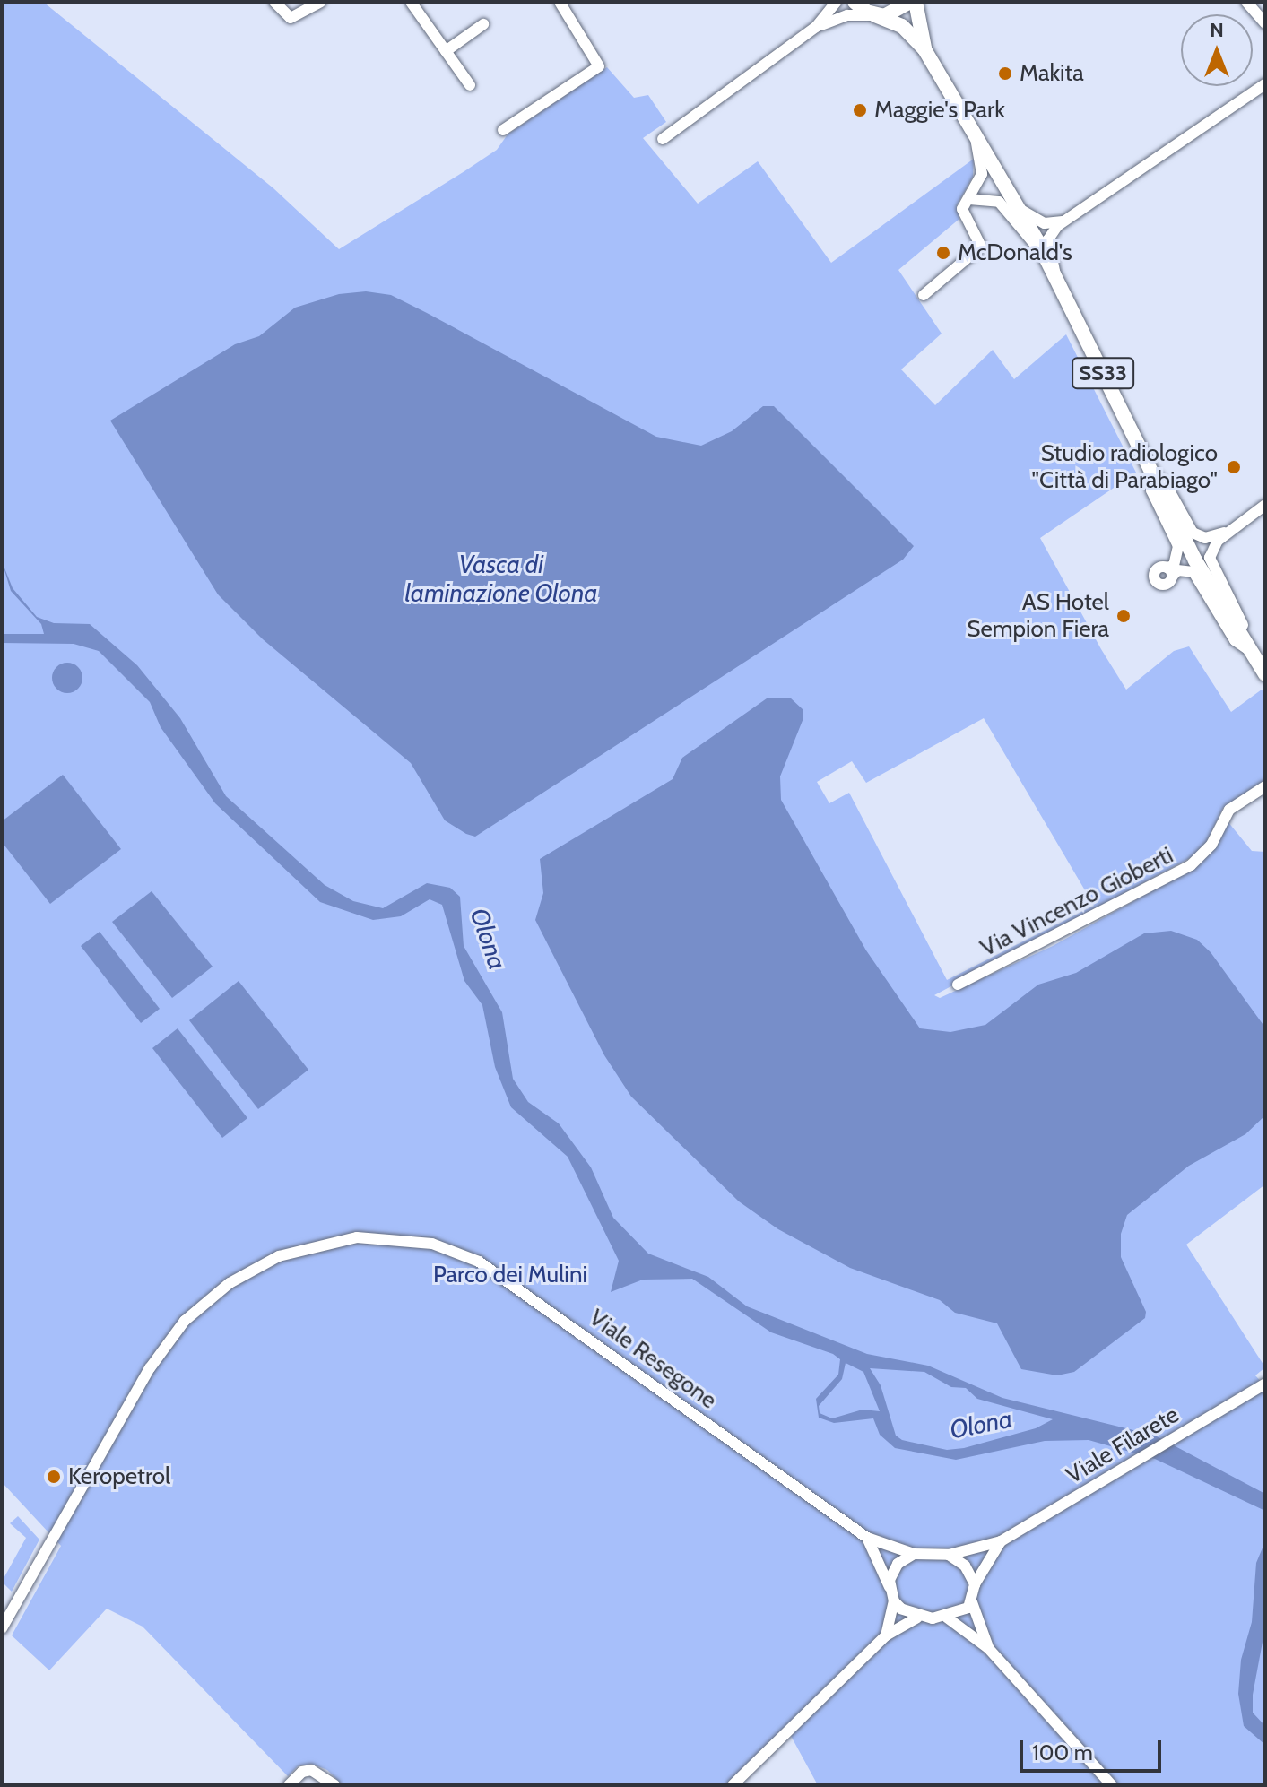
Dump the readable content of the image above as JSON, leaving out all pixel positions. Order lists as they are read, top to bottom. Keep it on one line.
{"streets":{"main road":["SS33"],"street":["Via Vincenzo Gioberti","Viale Resegone","Viale Filarete"]},"crossings":[["Viale Resegone","Viale Filarete"]],"water":["Vasca di laminazione Olona","Olona"],"parks":["Parco dei Mulini"],"places":["Makita","Maggie's Park","McDonald's","Studio radiologico \"Città di Parabiago\"","AS Hotel Sempion Fiera","Keropetrol"],"scale_bar":"100 m","north":"top"}
